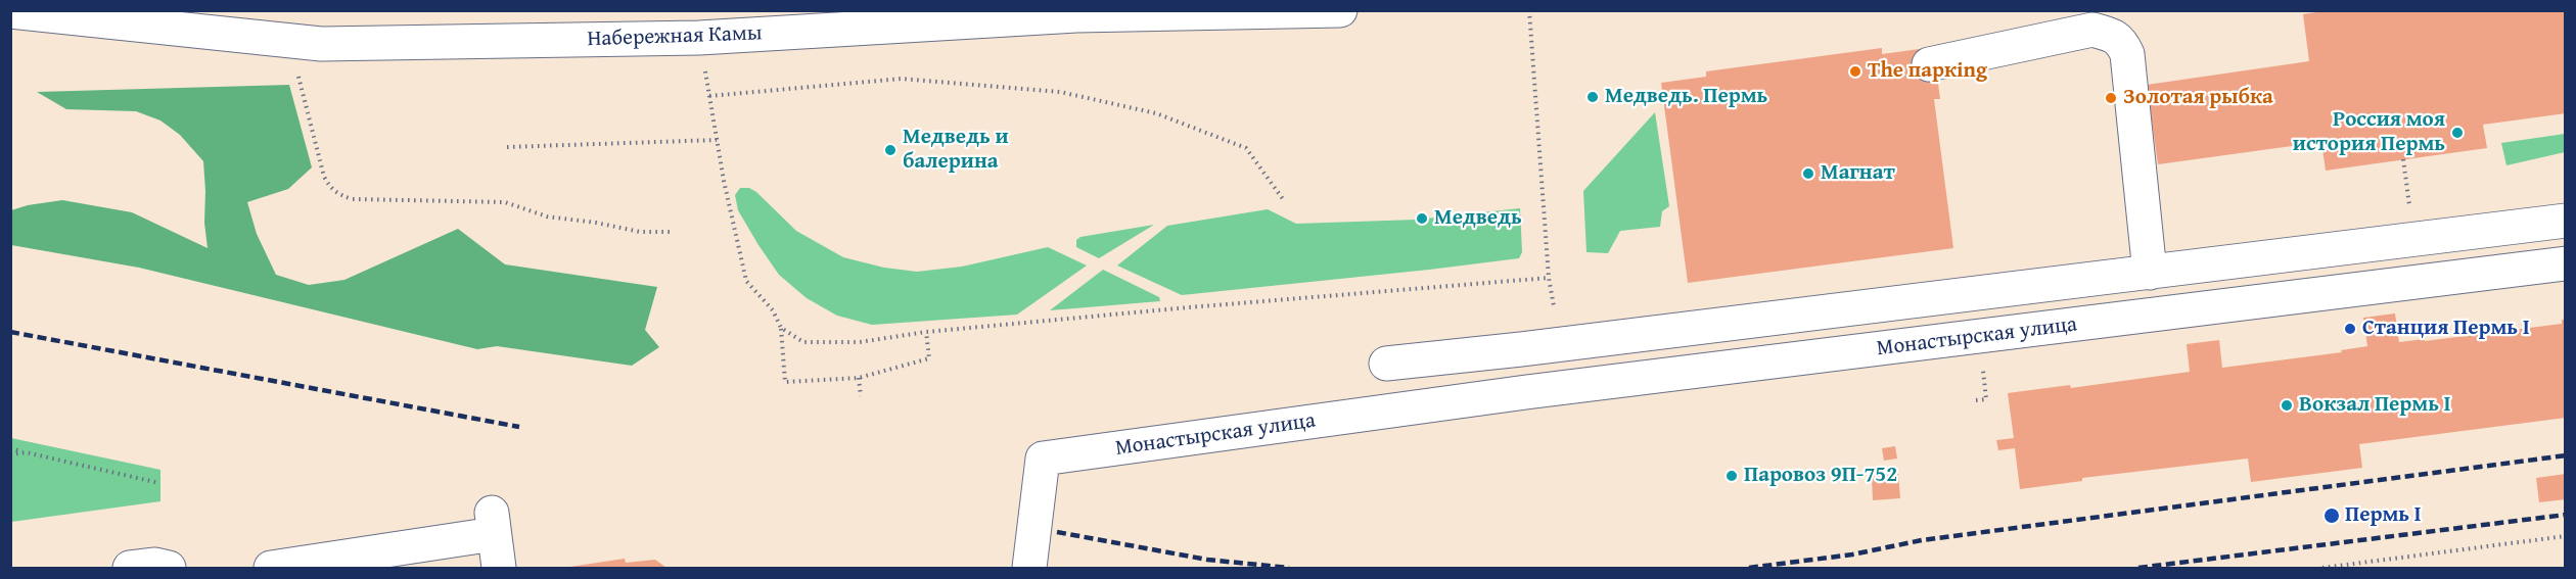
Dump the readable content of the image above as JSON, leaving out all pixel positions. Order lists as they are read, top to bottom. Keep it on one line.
{"streets":{"street":["Набережная Камы","Монастырская улица"]},"places":["The паркing","Медведь. Пермь","Золотая рыбка","Россия моя история Пермь","Медведь и балерина","Магнат","Медведь","Станция Пермь I","Вокзал Пермь I","Паровоз 9П-752","Пермь I"]}
